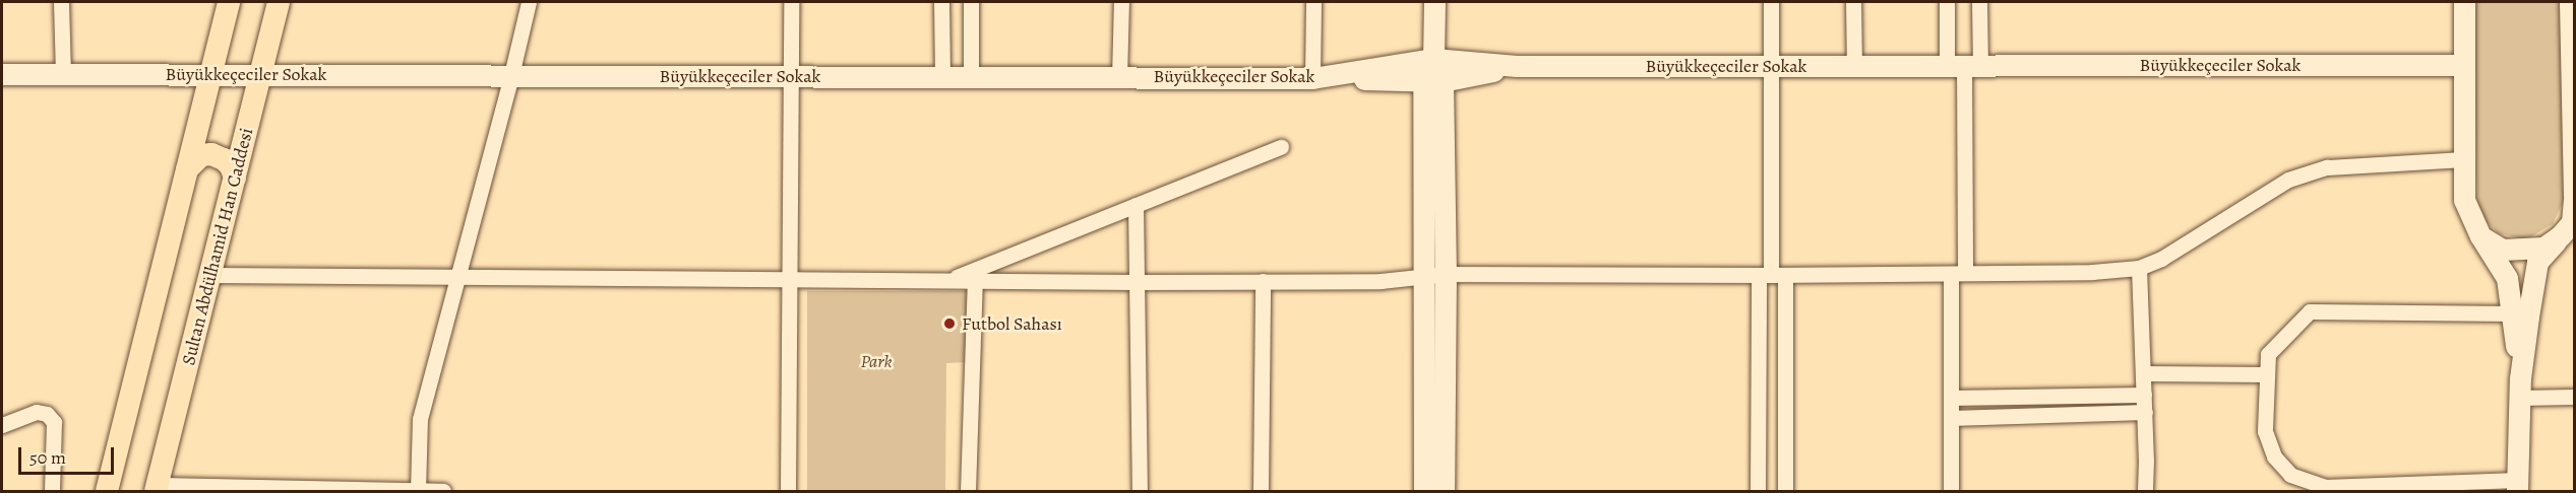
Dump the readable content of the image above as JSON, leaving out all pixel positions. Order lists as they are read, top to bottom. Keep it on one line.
{"streets":{"main road":["Sultan Abdülhamid Han Caddesi"],"street":["Büyükkeçeciler Sokak"]},"crossings":[["Büyükkeçeciler Sokak","Sultan Abdülhamid Han Caddesi"]],"parks":["Park"],"places":["Futbol Sahası"],"scale_bar":"50 m"}
